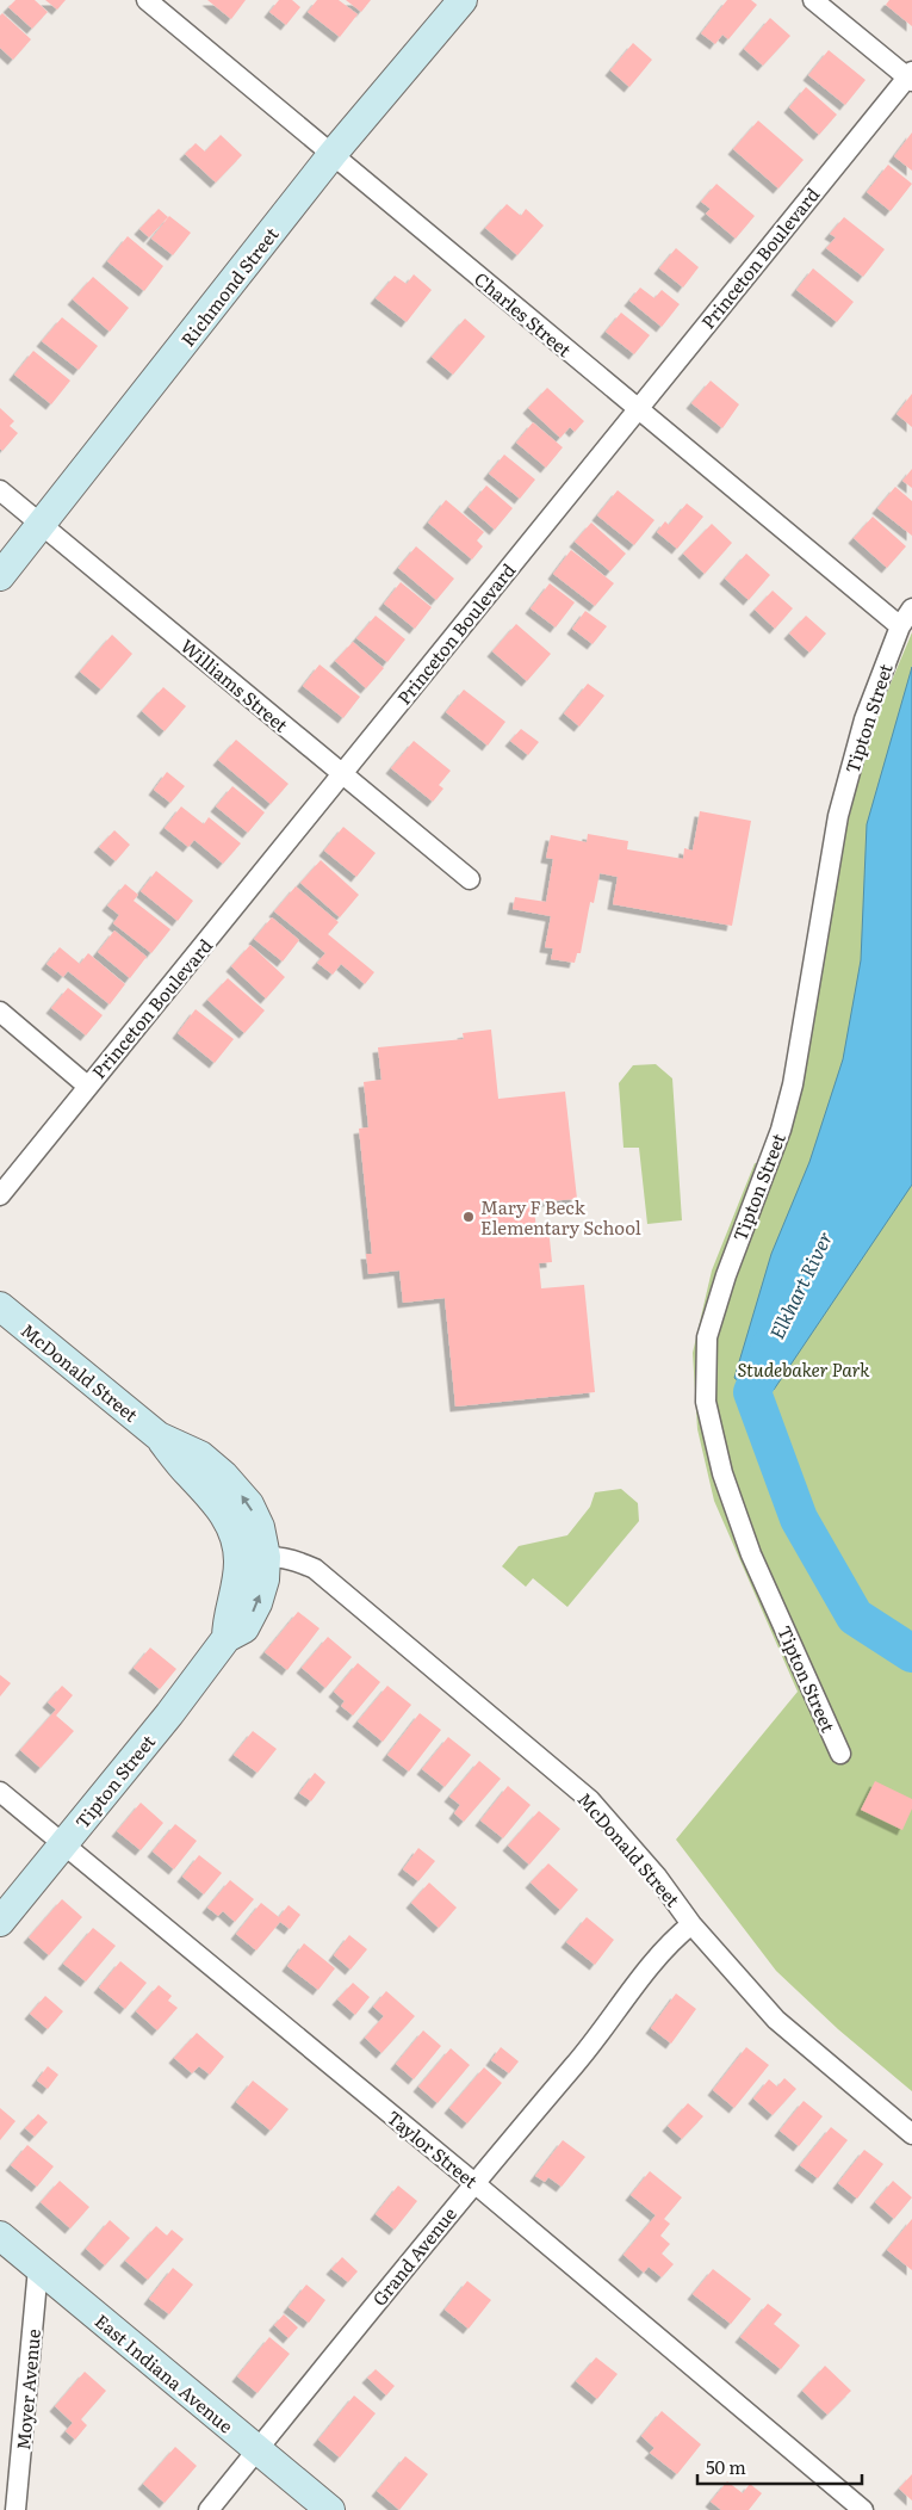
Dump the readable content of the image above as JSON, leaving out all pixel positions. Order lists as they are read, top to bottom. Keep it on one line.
{"streets":{"street":["Princeton Boulevard","Richmond Street","Charles Street","Williams Street","Tipton Street","McDonald Street","Taylor Street","Grand Avenue","East Indiana Avenue","Moyer Avenue"]},"crossings":[["Princeton Boulevard","Charles Street"],["Princeton Boulevard","Williams Street"],["Richmond Street","Charles Street"],["Richmond Street","Williams Street"],["Charles Street","Tipton Street"],["Tipton Street","McDonald Street"],["Tipton Street","Taylor Street"],["McDonald Street","Grand Avenue"],["Taylor Street","Grand Avenue"],["Grand Avenue","East Indiana Avenue"],["East Indiana Avenue","Moyer Avenue"]],"water":["Elkhart River"],"parks":["Studebaker Park"],"places":["Mary F Beck Elementary School"],"scale_bar":"50 m"}
